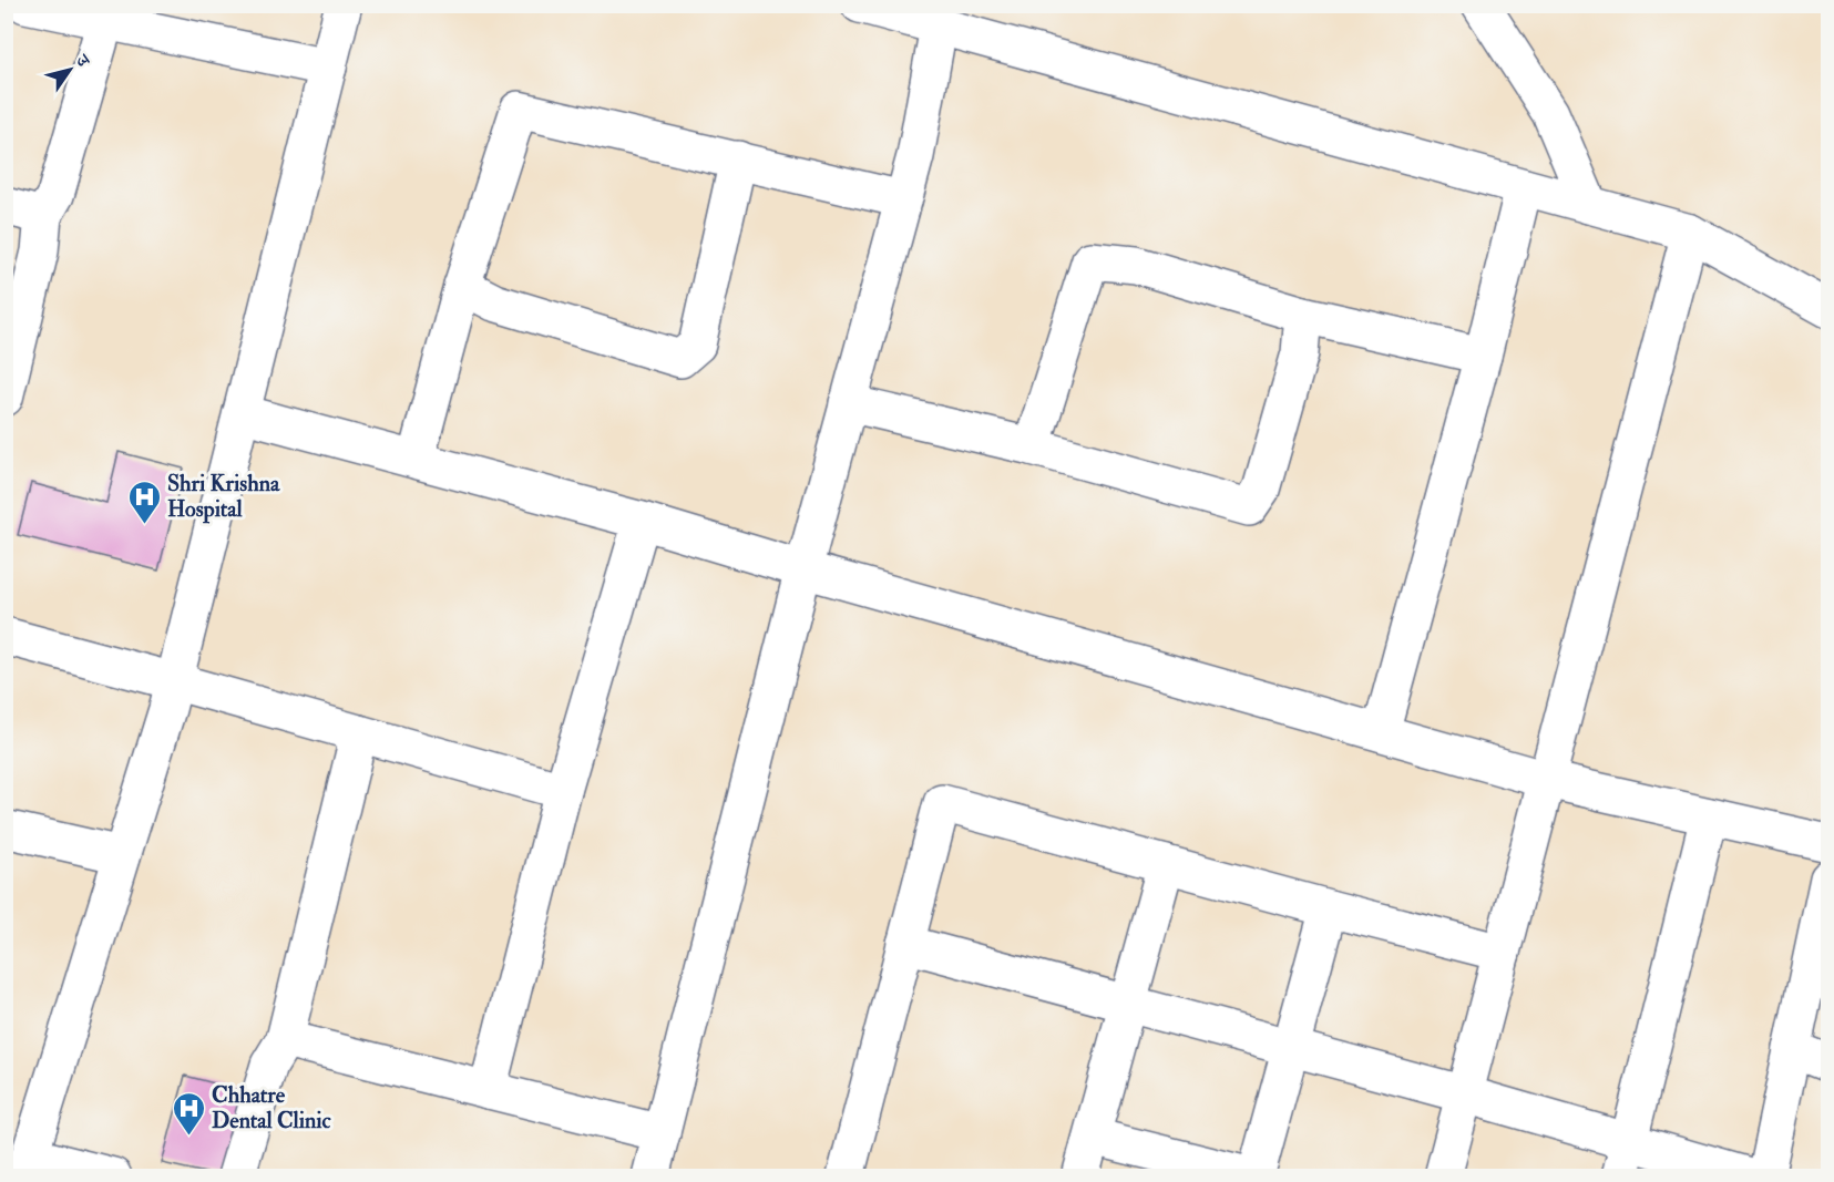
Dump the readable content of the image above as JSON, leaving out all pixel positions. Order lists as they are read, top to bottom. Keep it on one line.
{"places":{"hospital":["Shri Krishna Hospital","Chhatre Dental Clinic"]},"north":"top right"}
